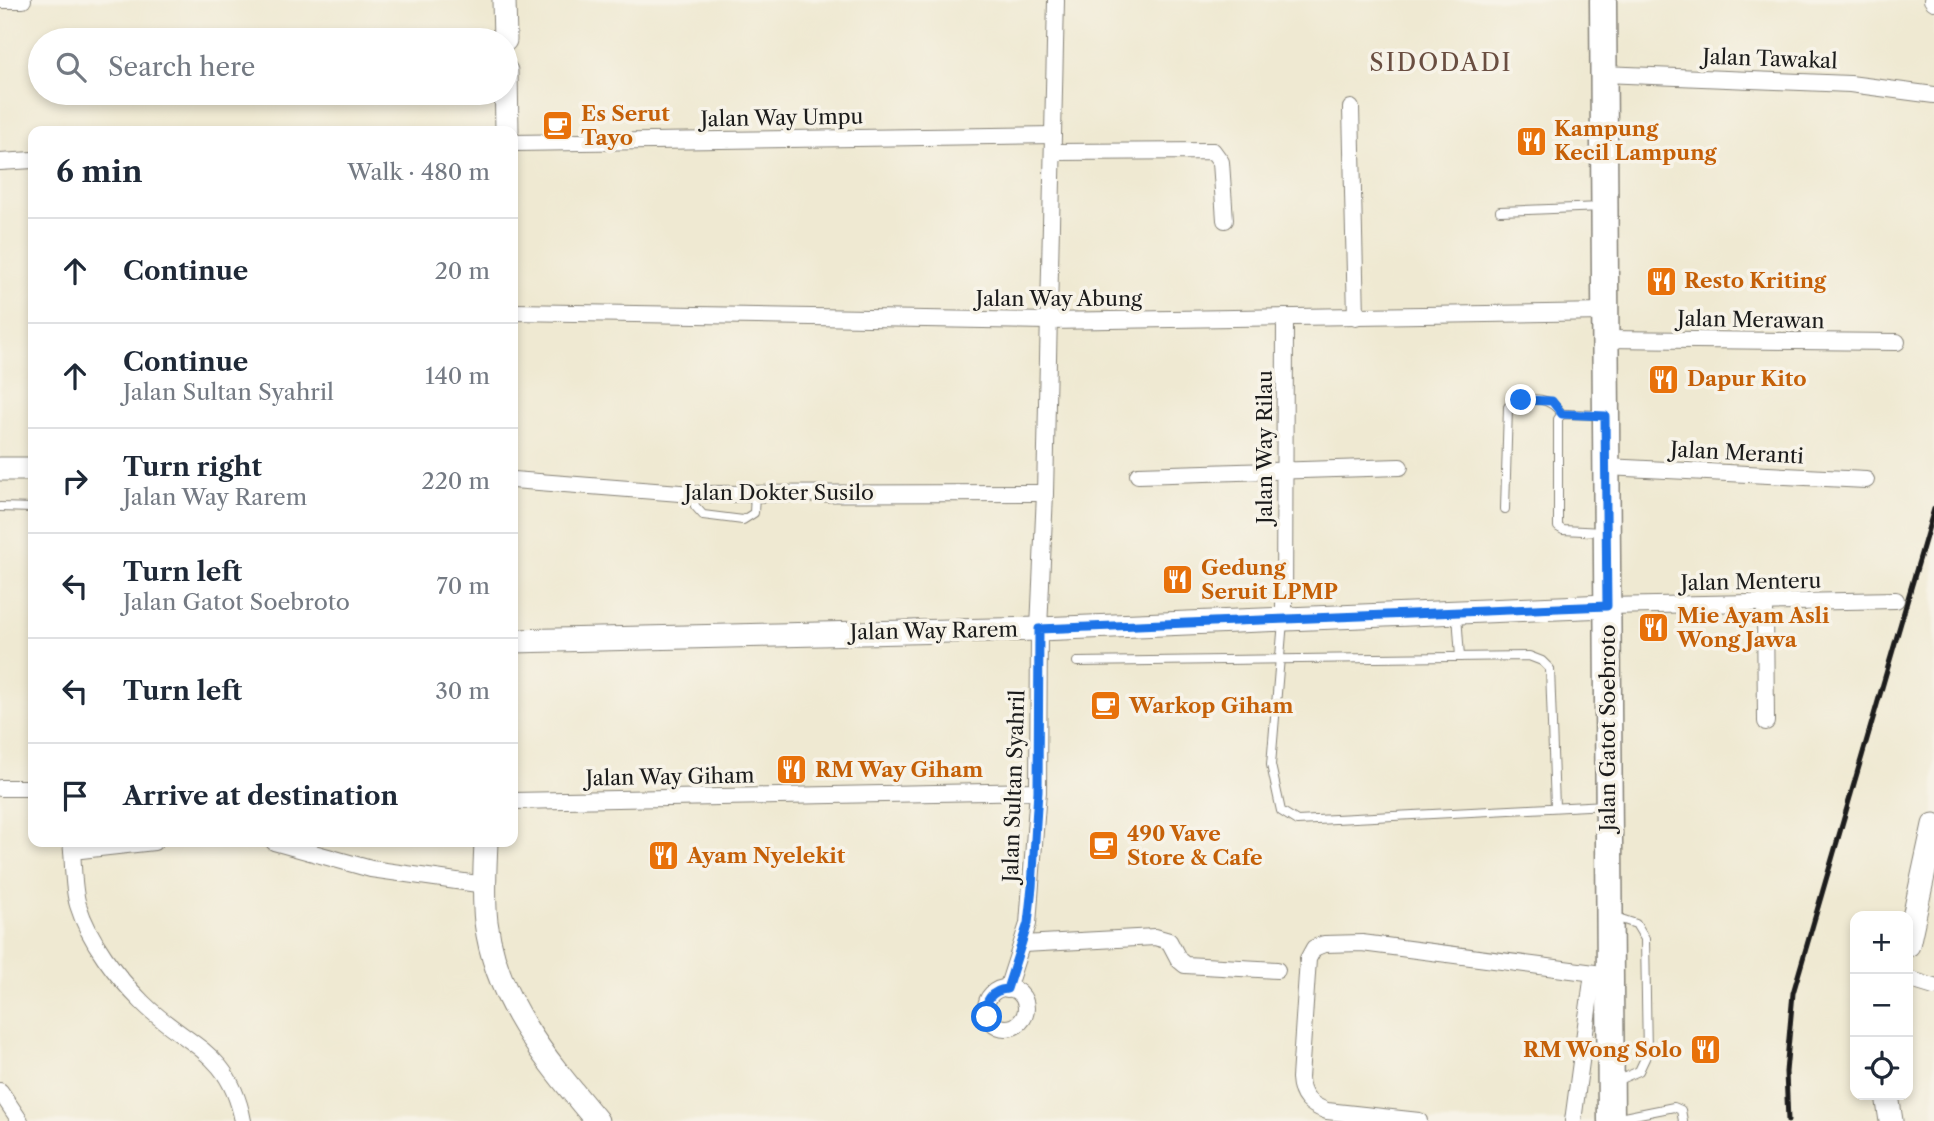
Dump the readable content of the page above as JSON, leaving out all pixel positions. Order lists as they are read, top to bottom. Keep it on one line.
{"streets":{"main road":["Jalan Gatot Soebroto"],"street":["Jalan Tawakal","Jalan Way Umpu","Jalan Way Abung","Jalan Merawan","Jalan Way Rilau","Jalan Meranti","Jalan Dokter Susilo","Jalan Menteru","Jalan Way Rarem","Jalan Way Giham","Jalan Sultan Syahril"]},"crossings":[["Jalan Tawakal","Jalan Gatot Soebroto"],["Jalan Way Umpu","Jalan Sultan Syahril"],["Jalan Way Abung","Jalan Way Rilau"],["Jalan Way Abung","Jalan Gatot Soebroto"],["Jalan Way Abung","Jalan Sultan Syahril"],["Jalan Merawan","Jalan Gatot Soebroto"],["Jalan Way Rilau","Jalan Way Rarem"],["Jalan Meranti","Jalan Gatot Soebroto"],["Jalan Dokter Susilo","Jalan Sultan Syahril"],["Jalan Menteru","Jalan Way Rarem"],["Jalan Menteru","Jalan Gatot Soebroto"],["Jalan Way Rarem","Jalan Gatot Soebroto"],["Jalan Way Rarem","Jalan Sultan Syahril"],["Jalan Way Giham","Jalan Sultan Syahril"]],"districts":["SIDODADI"],"places":{"cafe":["Es Serut Tayo","Warkop Giham","490 Vave Store & Cafe"],"restaurant":["Kampung Kecil Lampung","Resto Kriting","Dapur Kito","Gedung Seruit LPMP","Mie Ayam Asli Wong Jawa","RM Way Giham","Ayam Nyelekit","RM Wong Solo"]},"page":{"search":"Search here","heading":["6 min","Walk · 480 m"],"list":[["Continue","20 m"],["Continue","Jalan Sultan Syahril","140 m"],["Turn right","Jalan Way Rarem","220 m"],["Turn left","Jalan Gatot Soebroto","70 m"],["Turn left","30 m"],"Arrive at destination"],"map_buttons":["+","−"]}}
